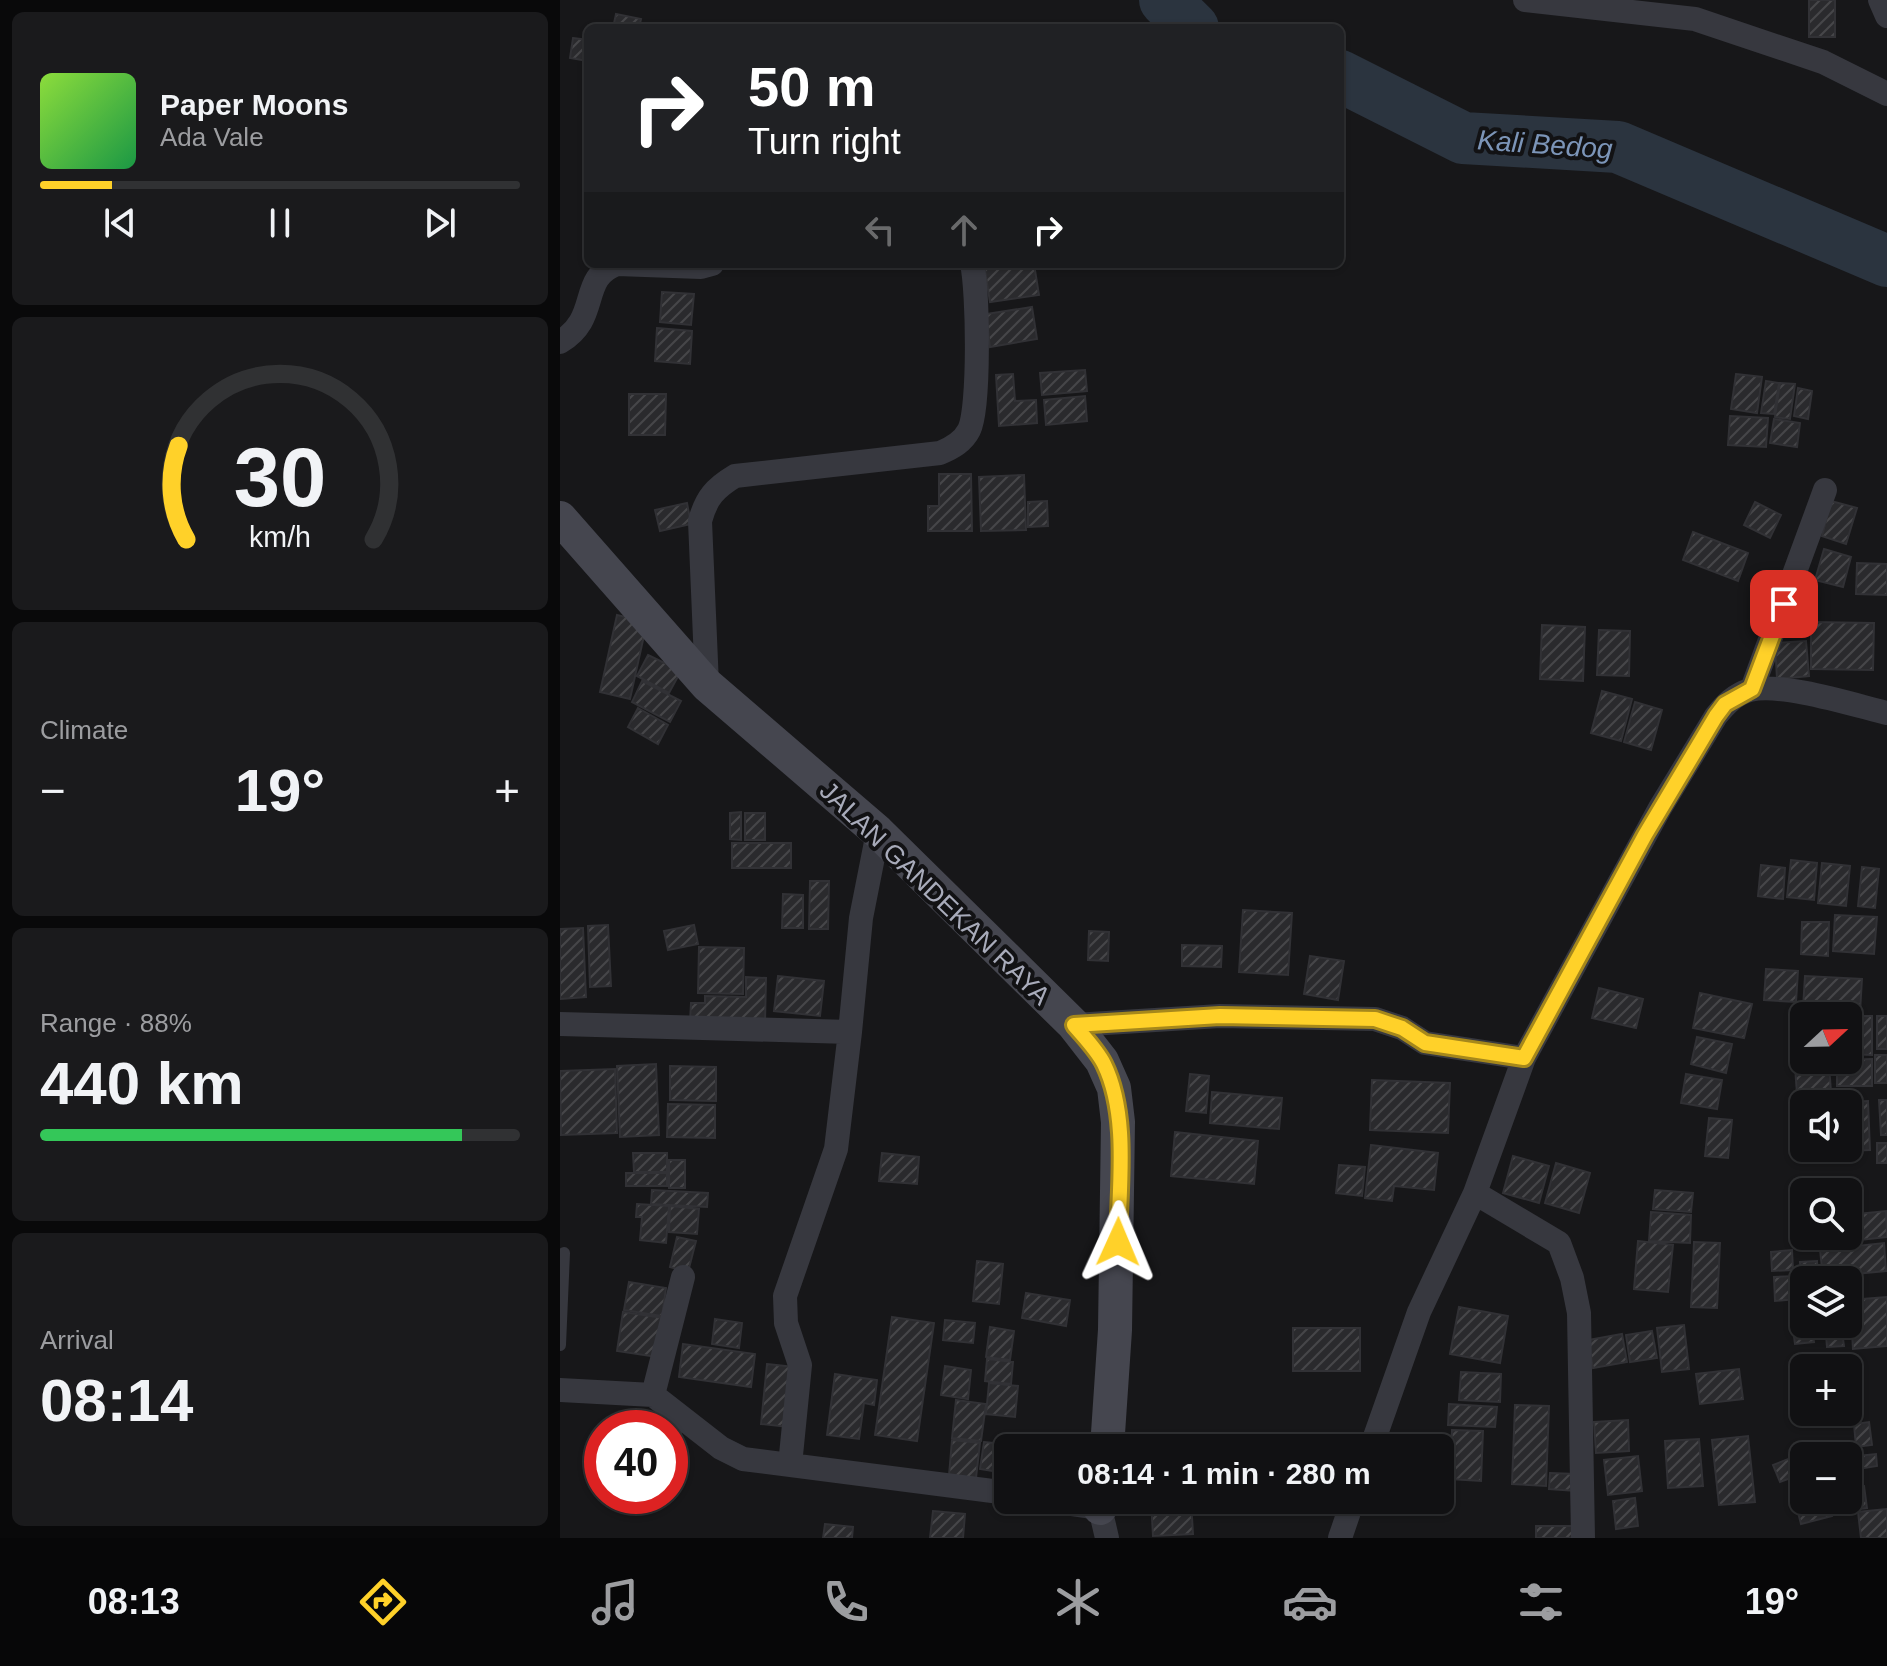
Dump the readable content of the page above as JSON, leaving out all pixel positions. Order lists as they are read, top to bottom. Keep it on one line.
{"streets":{"street":["JALAN GANDEKAN RAYA"]},"water":["Kali Bedog"],"north":"right","page":{"turn":["50 m","Turn right"],"song":["Paper Moons","Ada Vale"],"tile":["Climate",["Range · 88%","440 km"],["Arrival","08:14"]],"heat":["−","19°","+"],"map_buttons":["+","−"],"limit":"40","trip":"08:14 · 1 min · 280 m","tabs":["08:13","19°"],"gauge":["30","km/h"]}}
